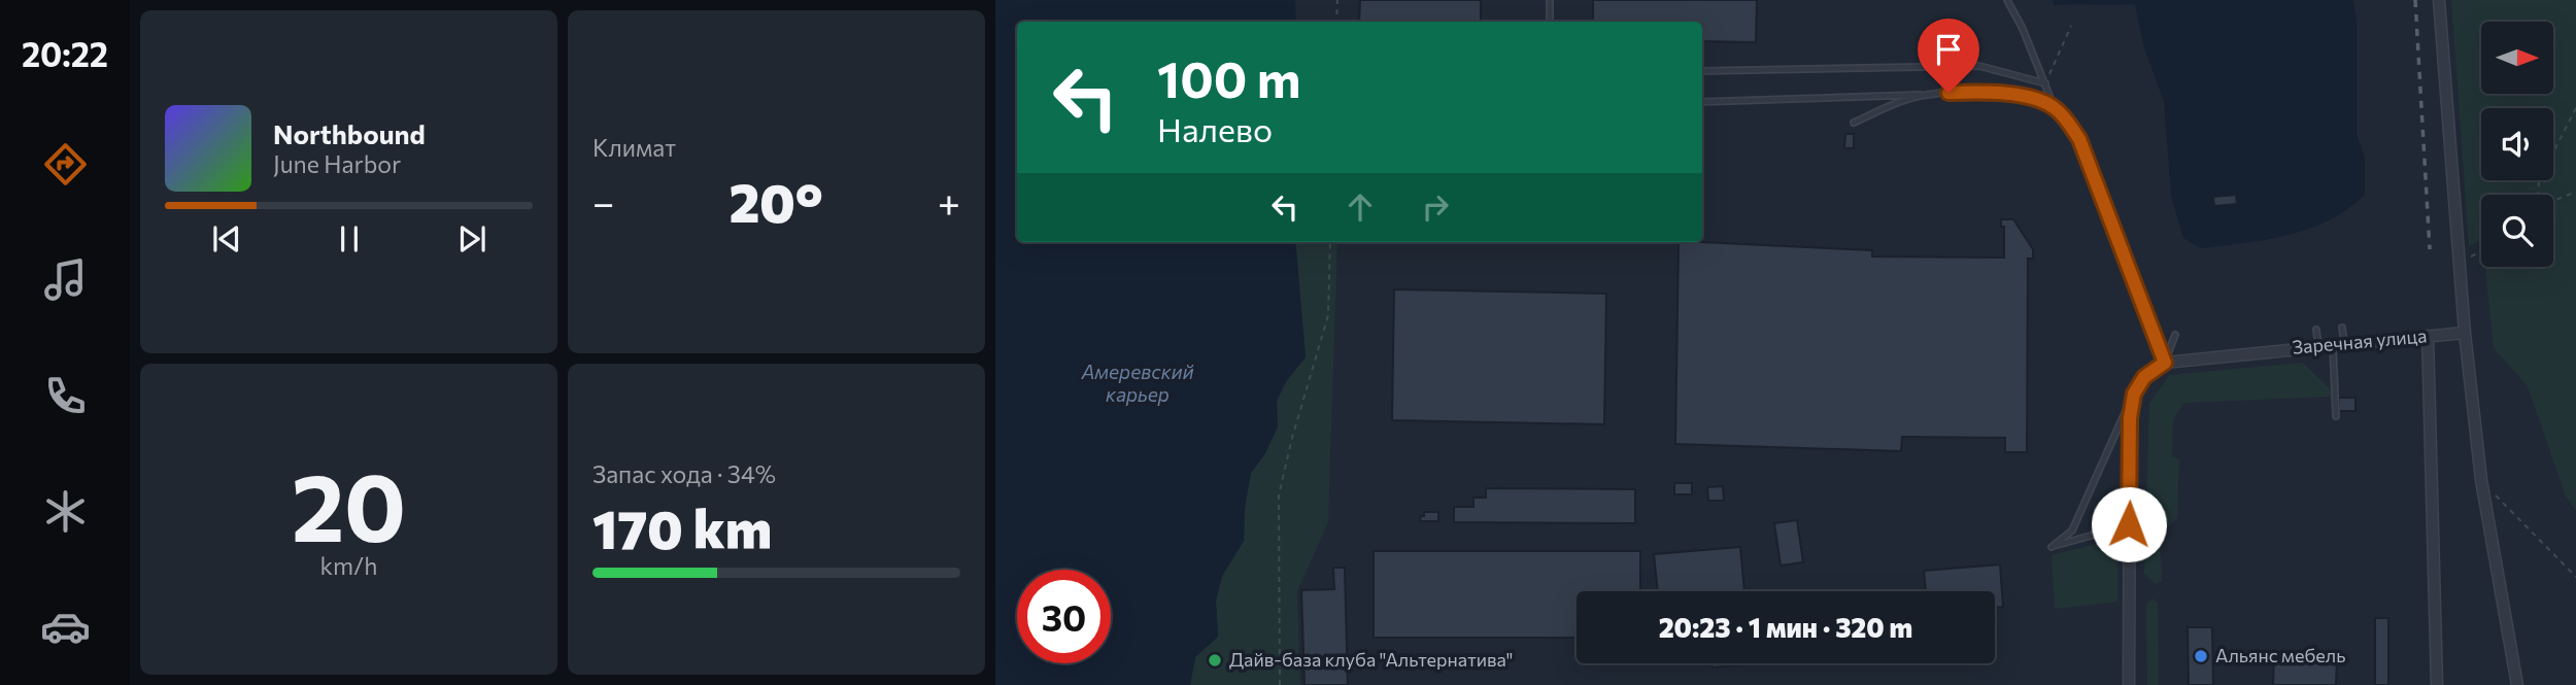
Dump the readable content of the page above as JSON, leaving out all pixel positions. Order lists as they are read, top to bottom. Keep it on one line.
{"streets":{"street":["Заречная улица"]},"water":["Амеревский карьер"],"places":["Альянс мебель","Дайв-база клуба \"Альтернатива\""],"north":"right","page":{"tabs":"20:22","tile":["Климат",["20","km/h"],["Запас хода · 34%","170 km"]],"turn":["100 m","Налево"],"song":["Northbound","June Harbor"],"heat":["−","20°","+"],"limit":"30","trip":"20:23 · 1 мин · 320 m"}}
